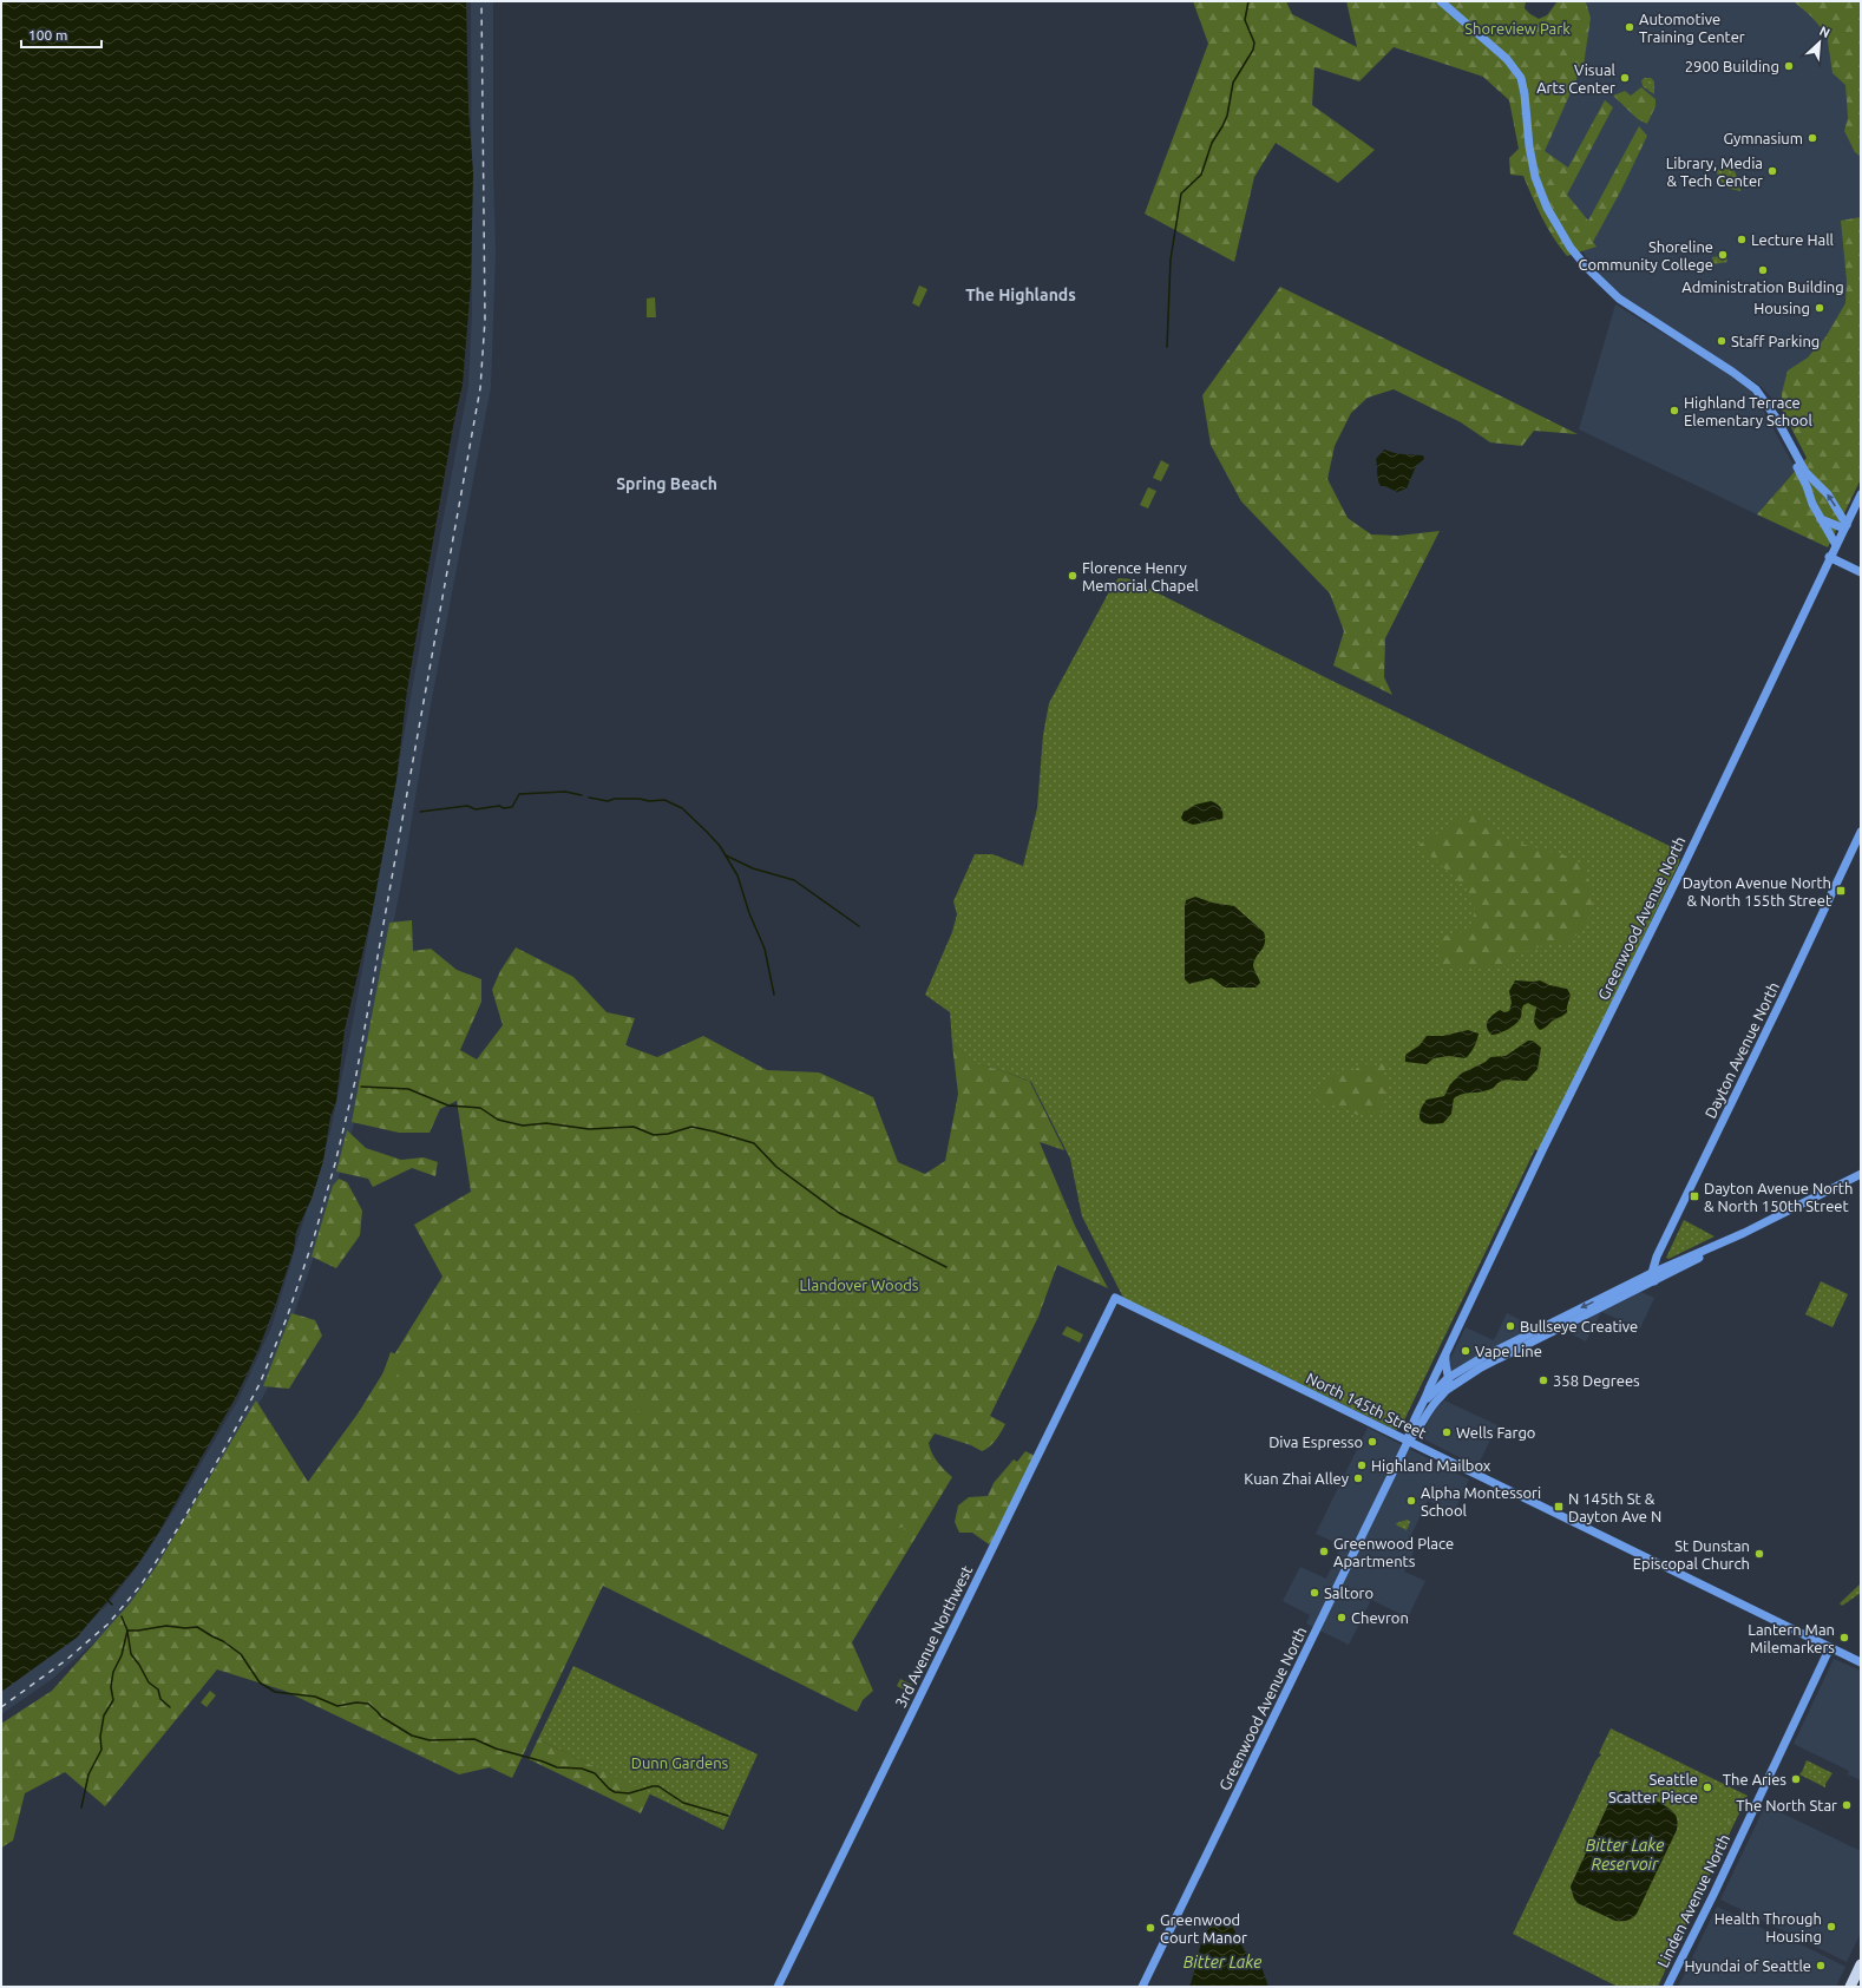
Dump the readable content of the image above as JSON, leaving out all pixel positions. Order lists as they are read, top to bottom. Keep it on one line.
{"streets":{"street":["Greenwood Avenue North","Dayton Avenue North","North 145th Street","3rd Avenue Northwest","Linden Avenue North"]},"crossings":[["Greenwood Avenue North","North 145th Street"],["North 145th Street","3rd Avenue Northwest"],["North 145th Street","Linden Avenue North"]],"districts":["The Highlands","Spring Beach"],"water":["Bitter Lake Reservoir","Bitter Lake"],"parks":["Shoreview Park","Llandover Woods","Dunn Gardens"],"places":{"other":["Automotive Training Center","2900 Building","Visual Arts Center","Gymnasium","Library, Media & Tech Center","Lecture Hall","Shoreline Community College","Administration Building","Housing","Staff Parking","Highland Terrace Elementary School","Florence Henry Memorial Chapel","Bullseye Creative","Vape Line","358 Degrees","Wells Fargo","Diva Espresso","Highland Mailbox","Kuan Zhai Alley","Alpha Montessori School","Greenwood Place Apartments","St Dunstan Episcopal Church","Saltoro","Chevron","Lantern Man Milemarkers","The Aries","Seattle Scatter Piece","The North Star","Health Through Housing","Greenwood Court Manor","Hyundai of Seattle"],"transit":["Dayton Avenue North & North 155th Street","Dayton Avenue North & North 150th Street","N 145th St & Dayton Ave N"]},"scale_bar":"100 m","north":"top right"}
